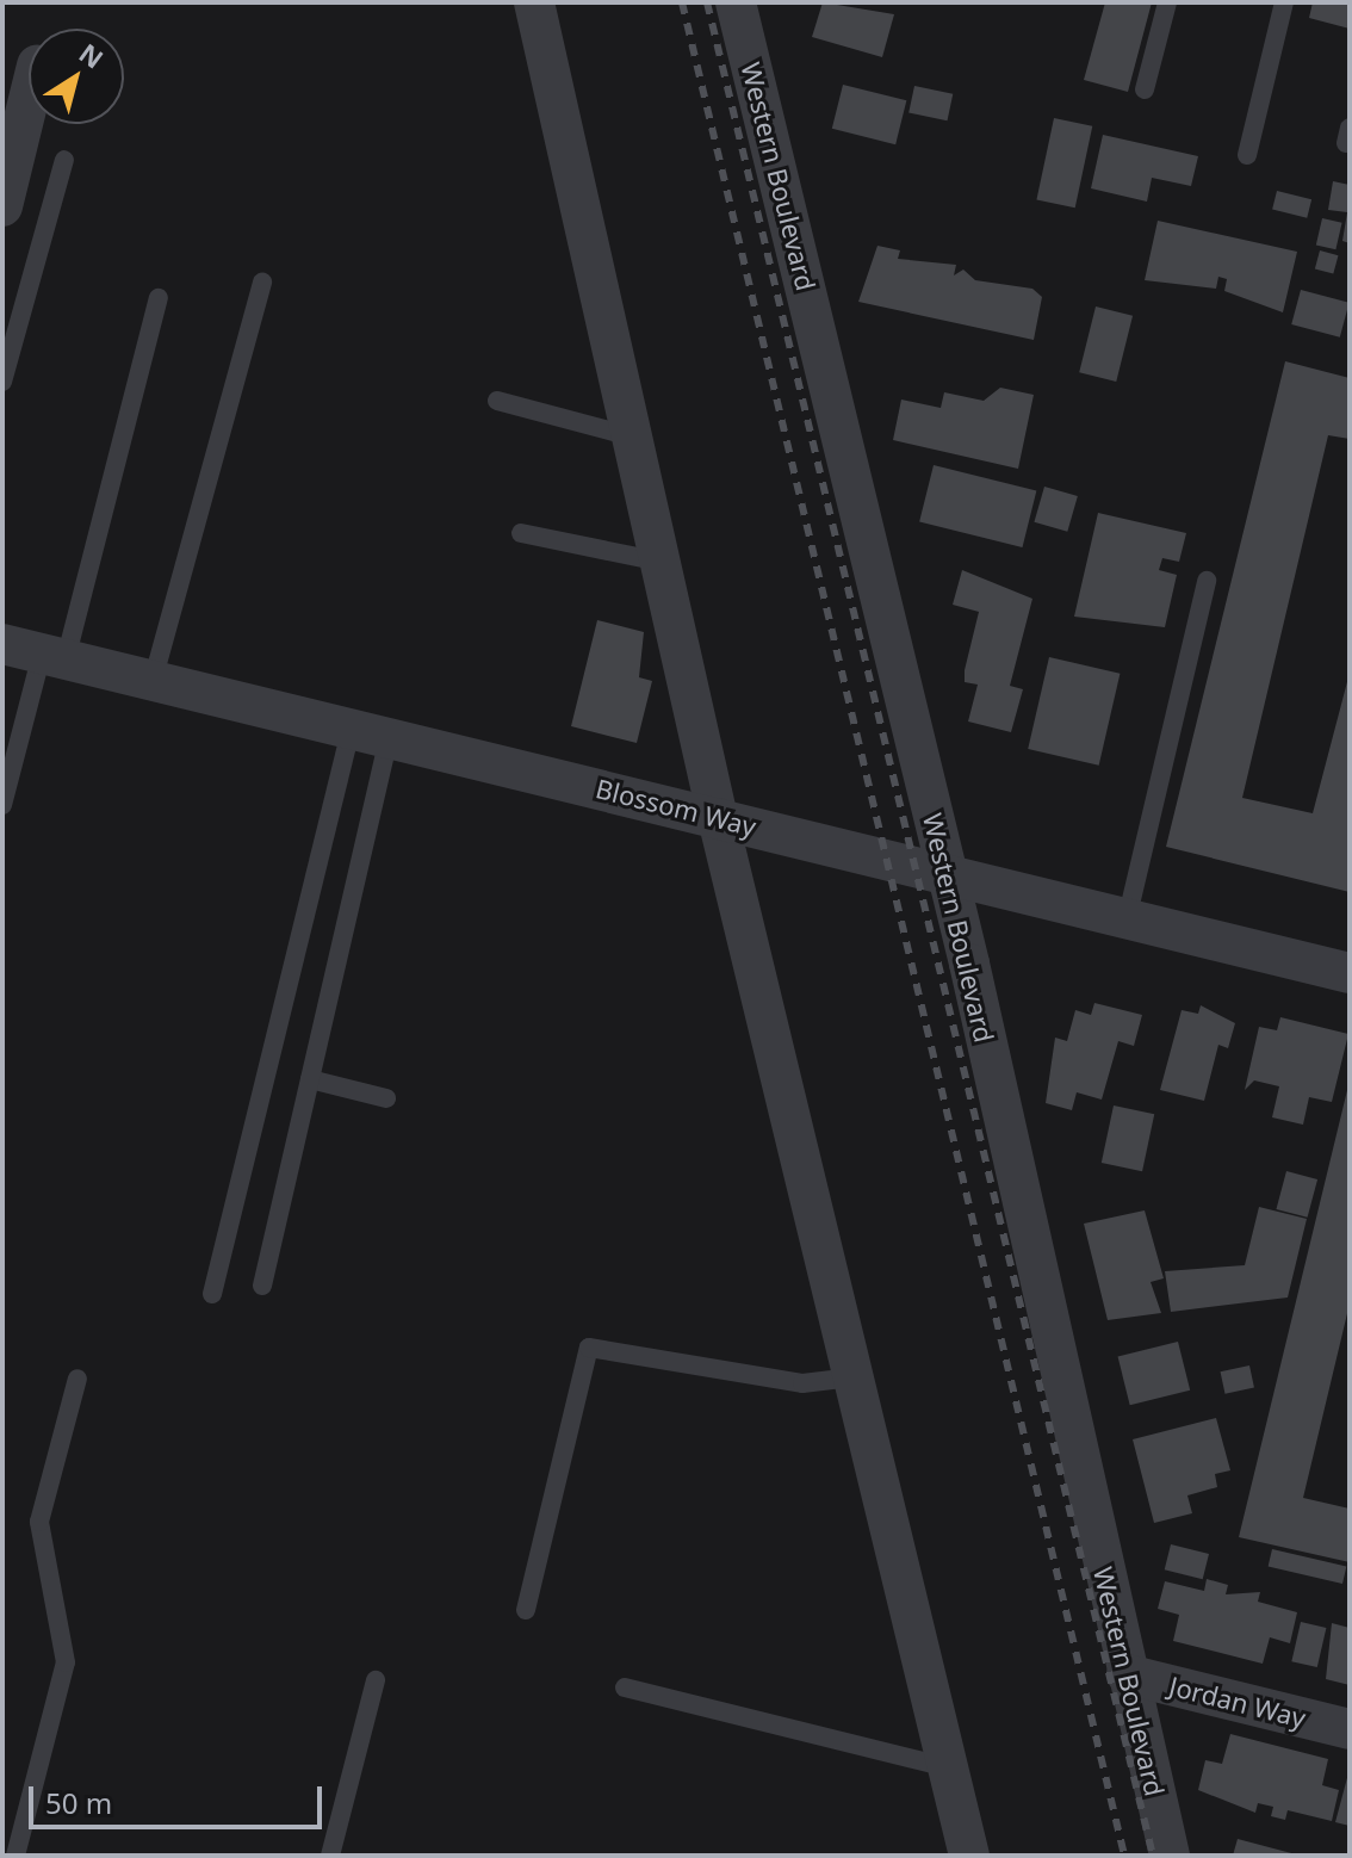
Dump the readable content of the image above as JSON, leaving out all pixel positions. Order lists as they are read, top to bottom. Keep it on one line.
{"streets":{"street":["Western Boulevard","Blossom Way","Jordan Way"]},"crossings":[["Western Boulevard","Blossom Way"],["Western Boulevard","Jordan Way"]],"scale_bar":"50 m","north":"top right"}
